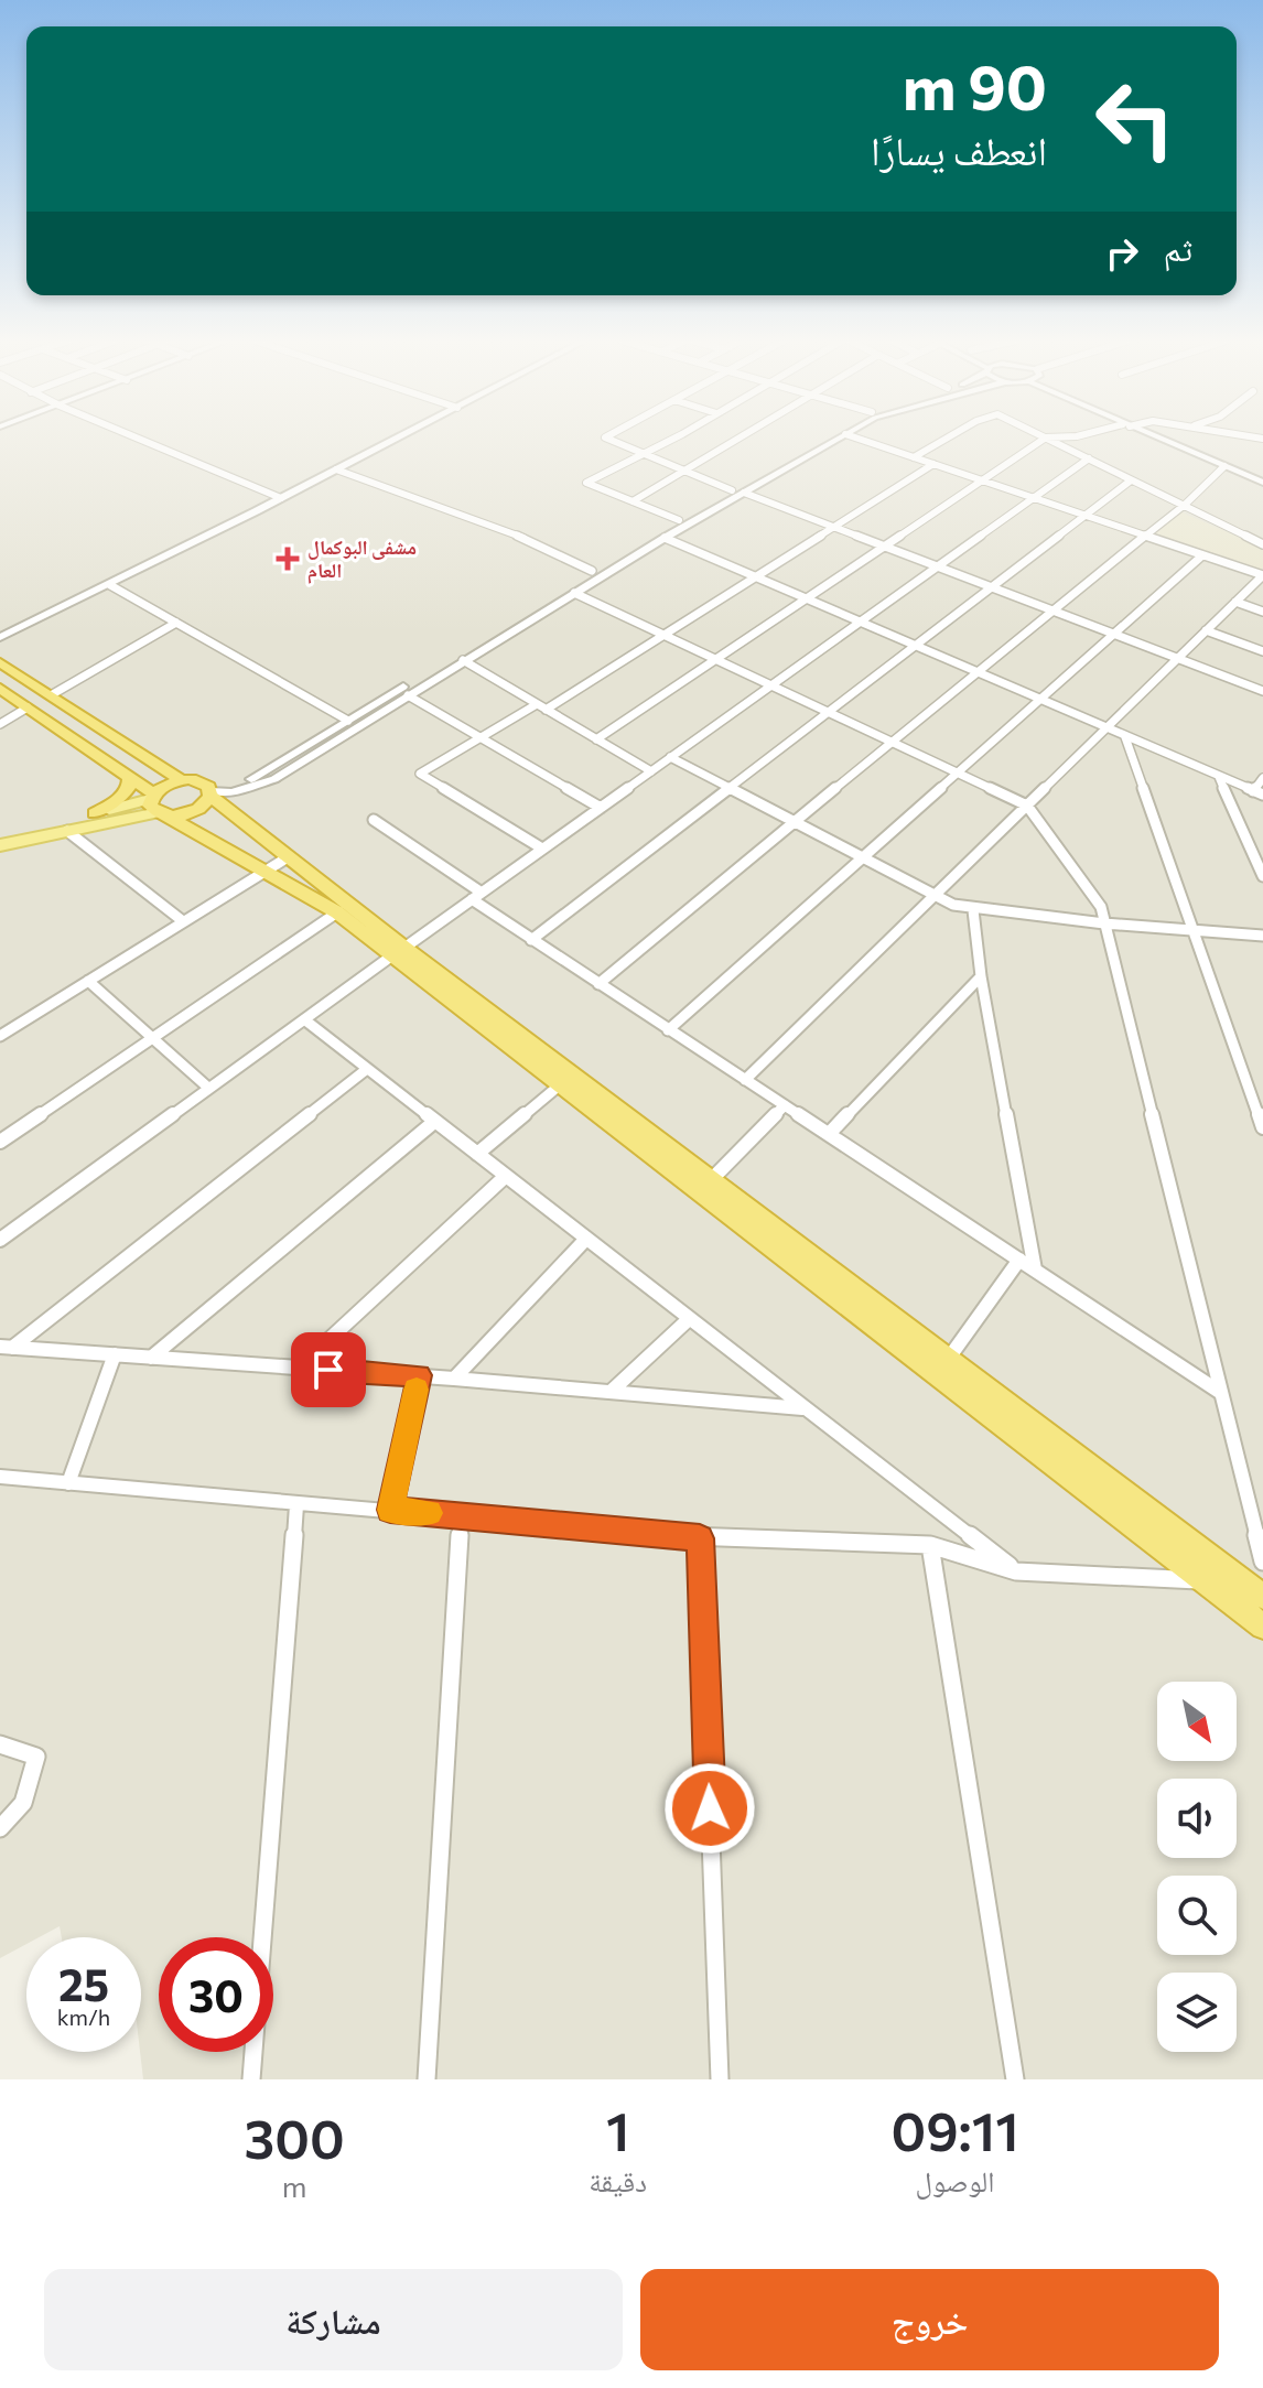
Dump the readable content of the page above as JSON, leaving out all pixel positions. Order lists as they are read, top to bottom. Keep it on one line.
{"places":{"health":["مشفى البوكمال العام"]},"north":"bottom right","page":{"turn":["90 m","انعطف يسارًا"],"then":"ثم","speed":"25 km/h","limit":"30","eta":["09:11","الوصول","1","دقيقة","300","m"],"buttons":["خروج","مشاركة"]}}
